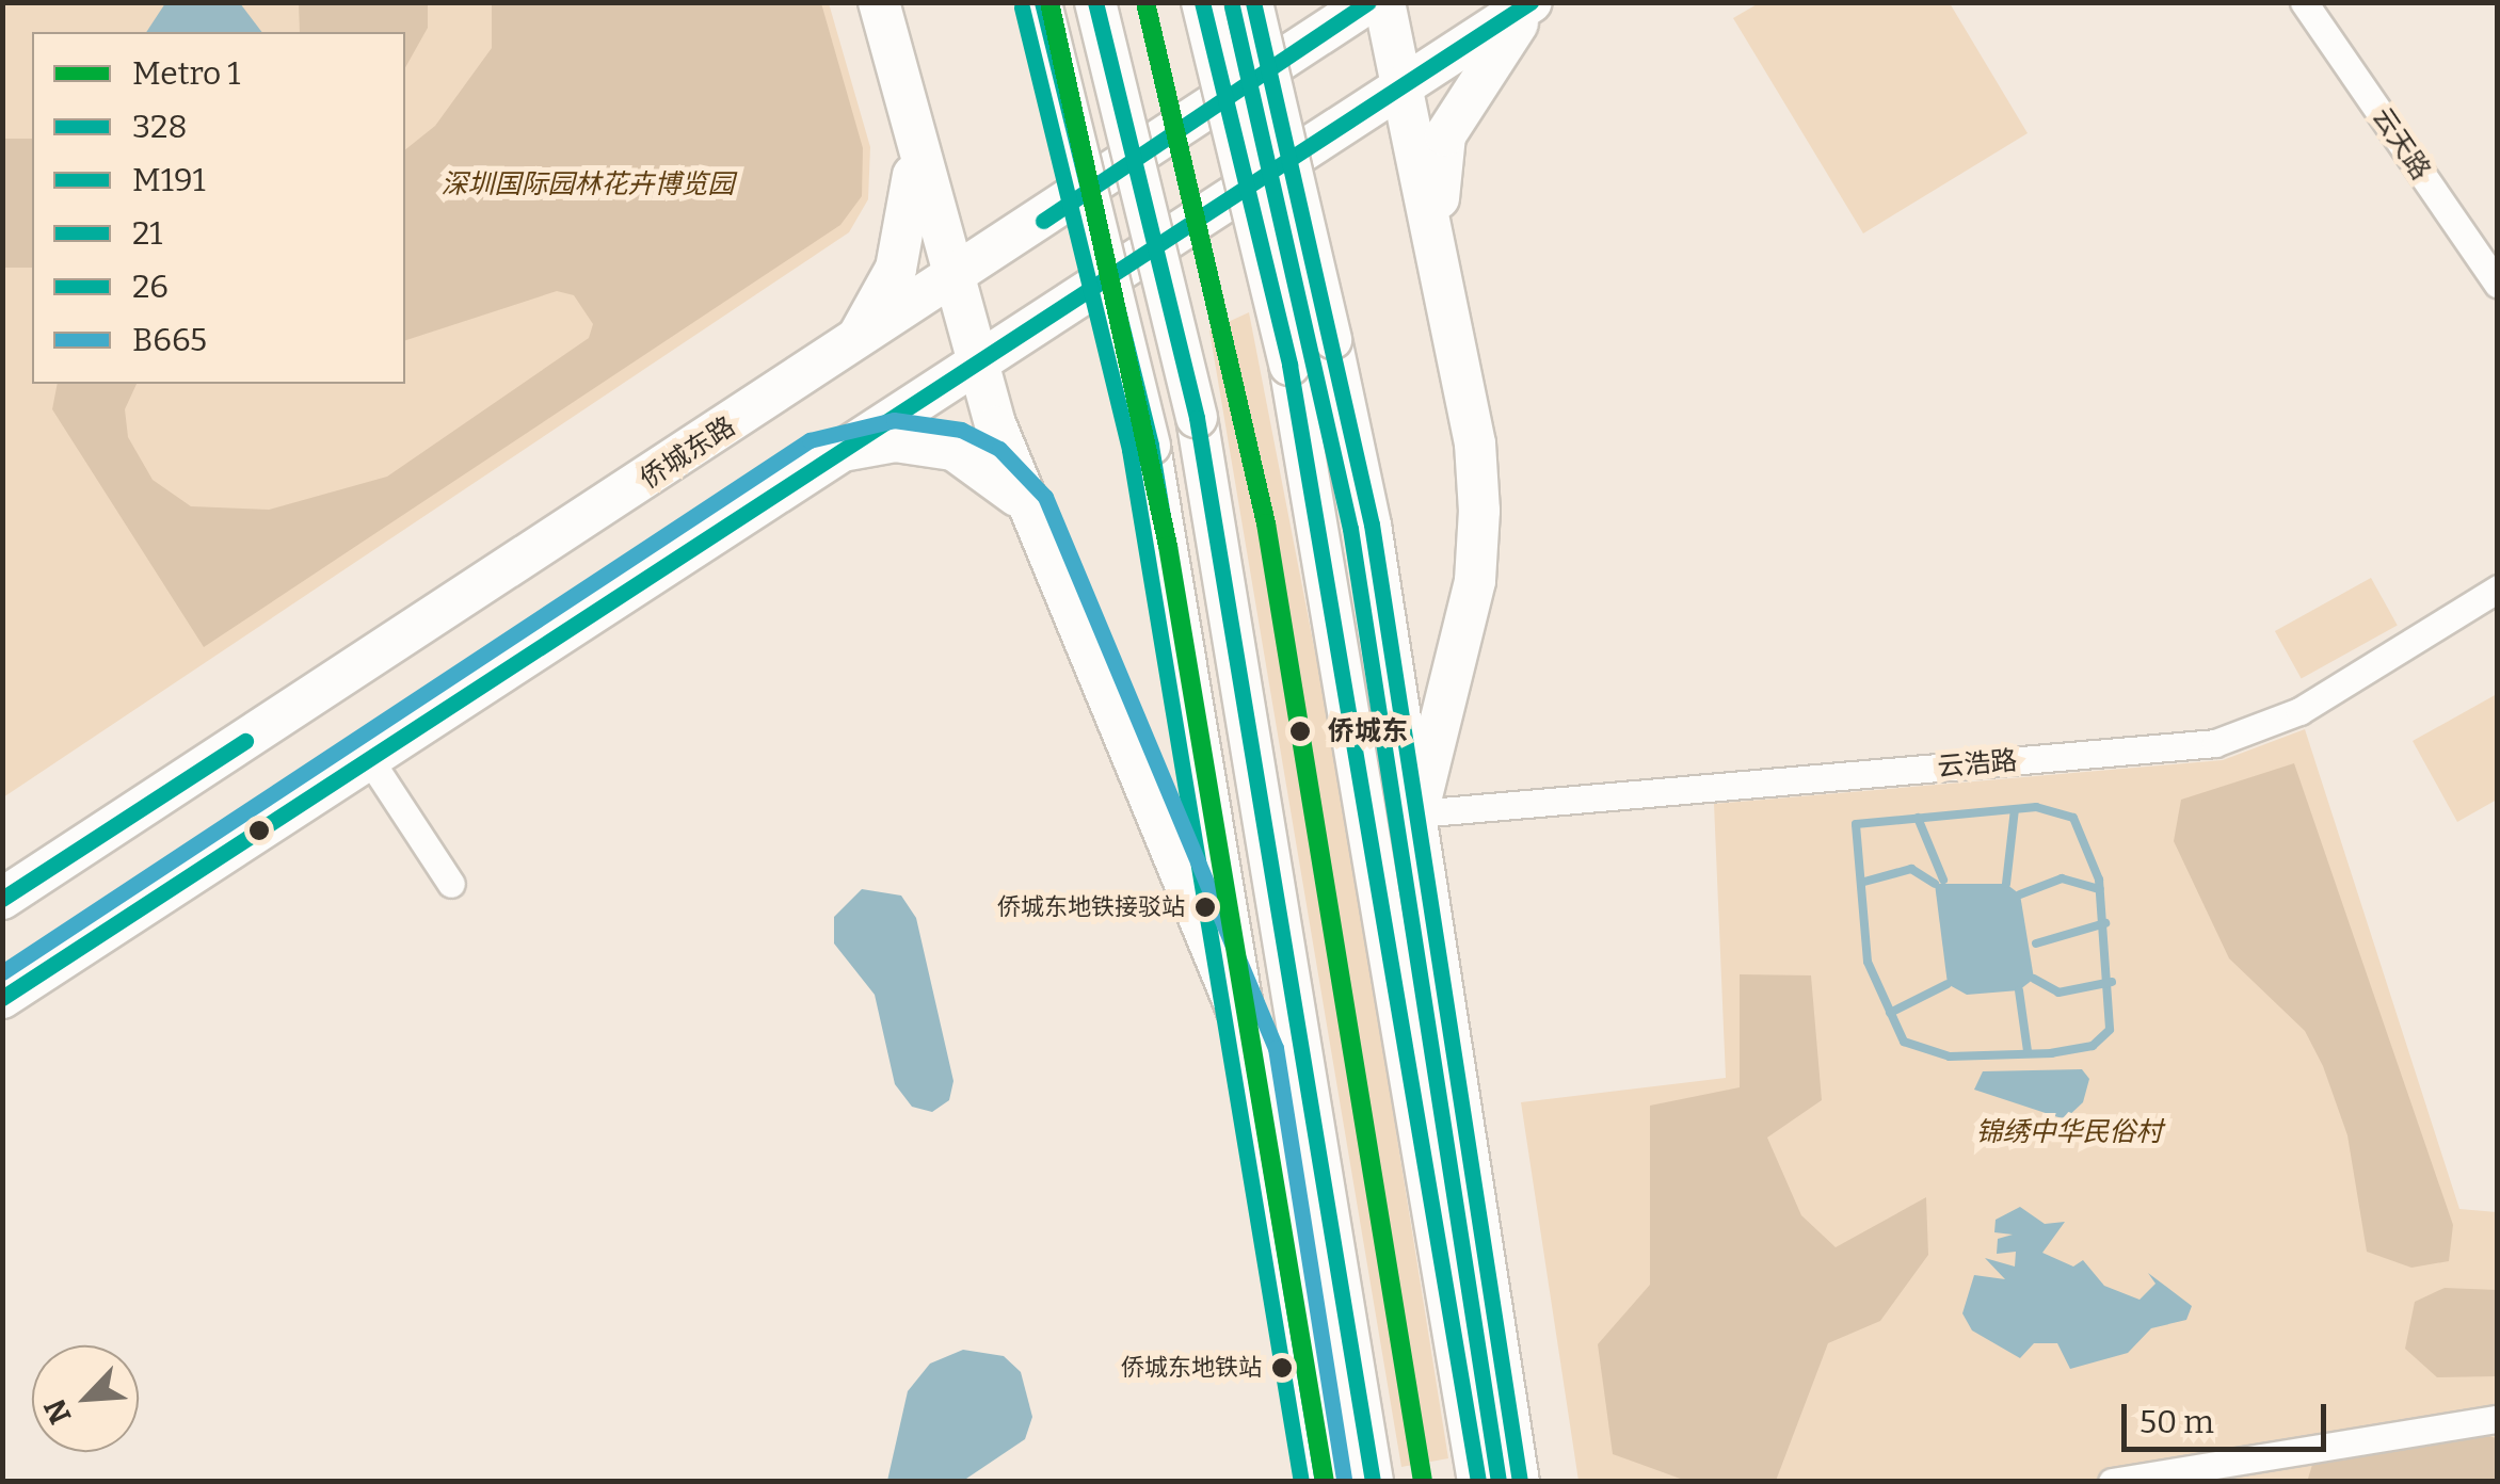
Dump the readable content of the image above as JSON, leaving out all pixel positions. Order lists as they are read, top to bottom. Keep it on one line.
{"streets":{"main road":["侨城东路"],"street":["云天路","云浩路"]},"parks":["深圳国际园林花卉博览园","锦绣中华民俗村"],"places":["侨城东","侨城东地铁接驳站","侨城东地铁站"],"lines":["metro line 1","transit line 328","transit line M191","transit line 21","transit line 26","transit line B665"],"legend":["Metro 1","328","M191","21","26","B665"],"scale_bar":"50 m","north":"bottom left"}
